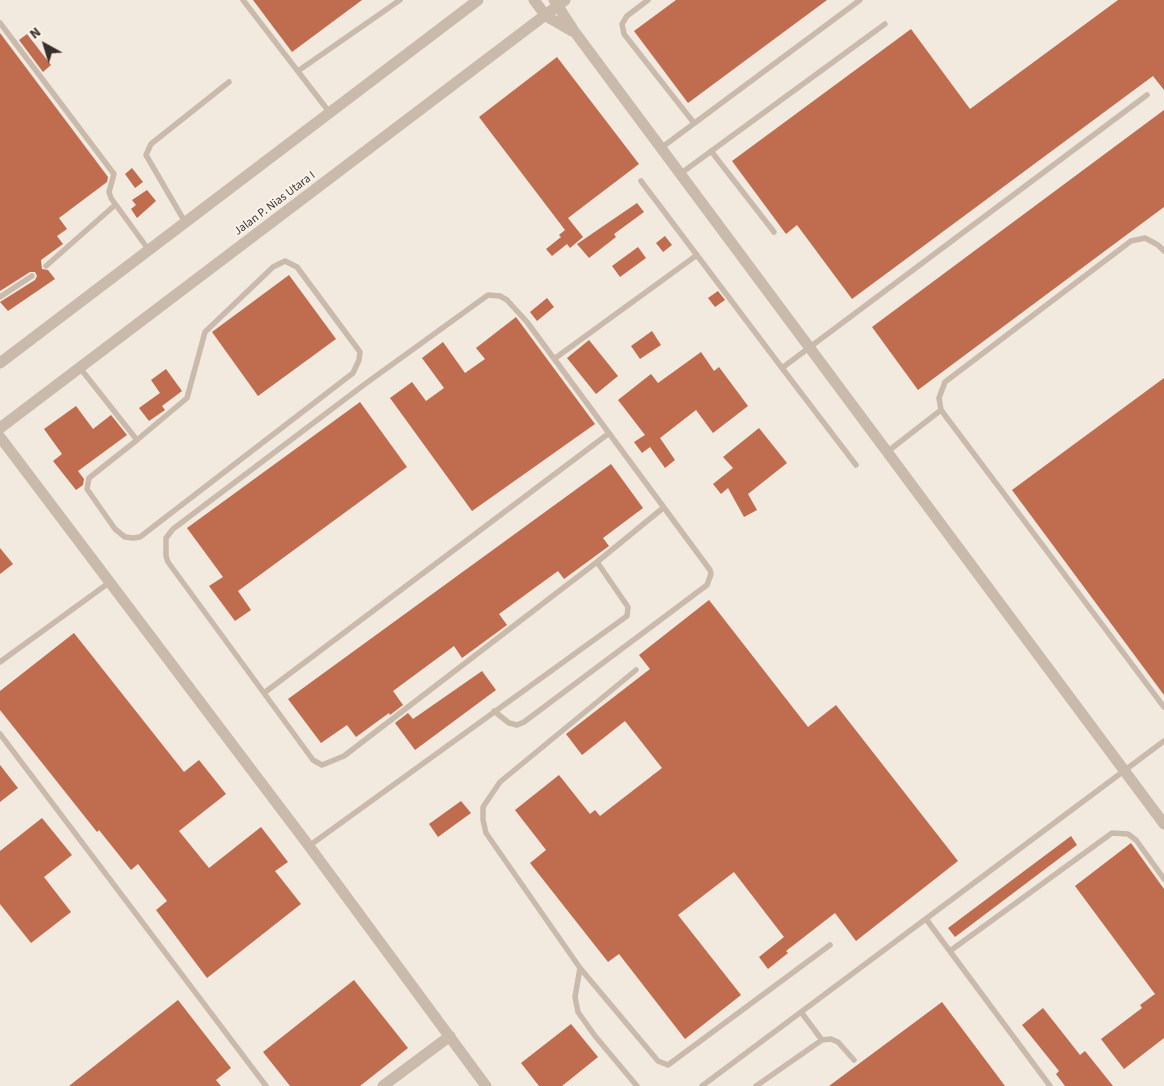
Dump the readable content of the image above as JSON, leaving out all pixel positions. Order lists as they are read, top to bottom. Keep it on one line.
{"streets":{"street":["Jalan P. Nias Utara I"]},"north":"top left"}
